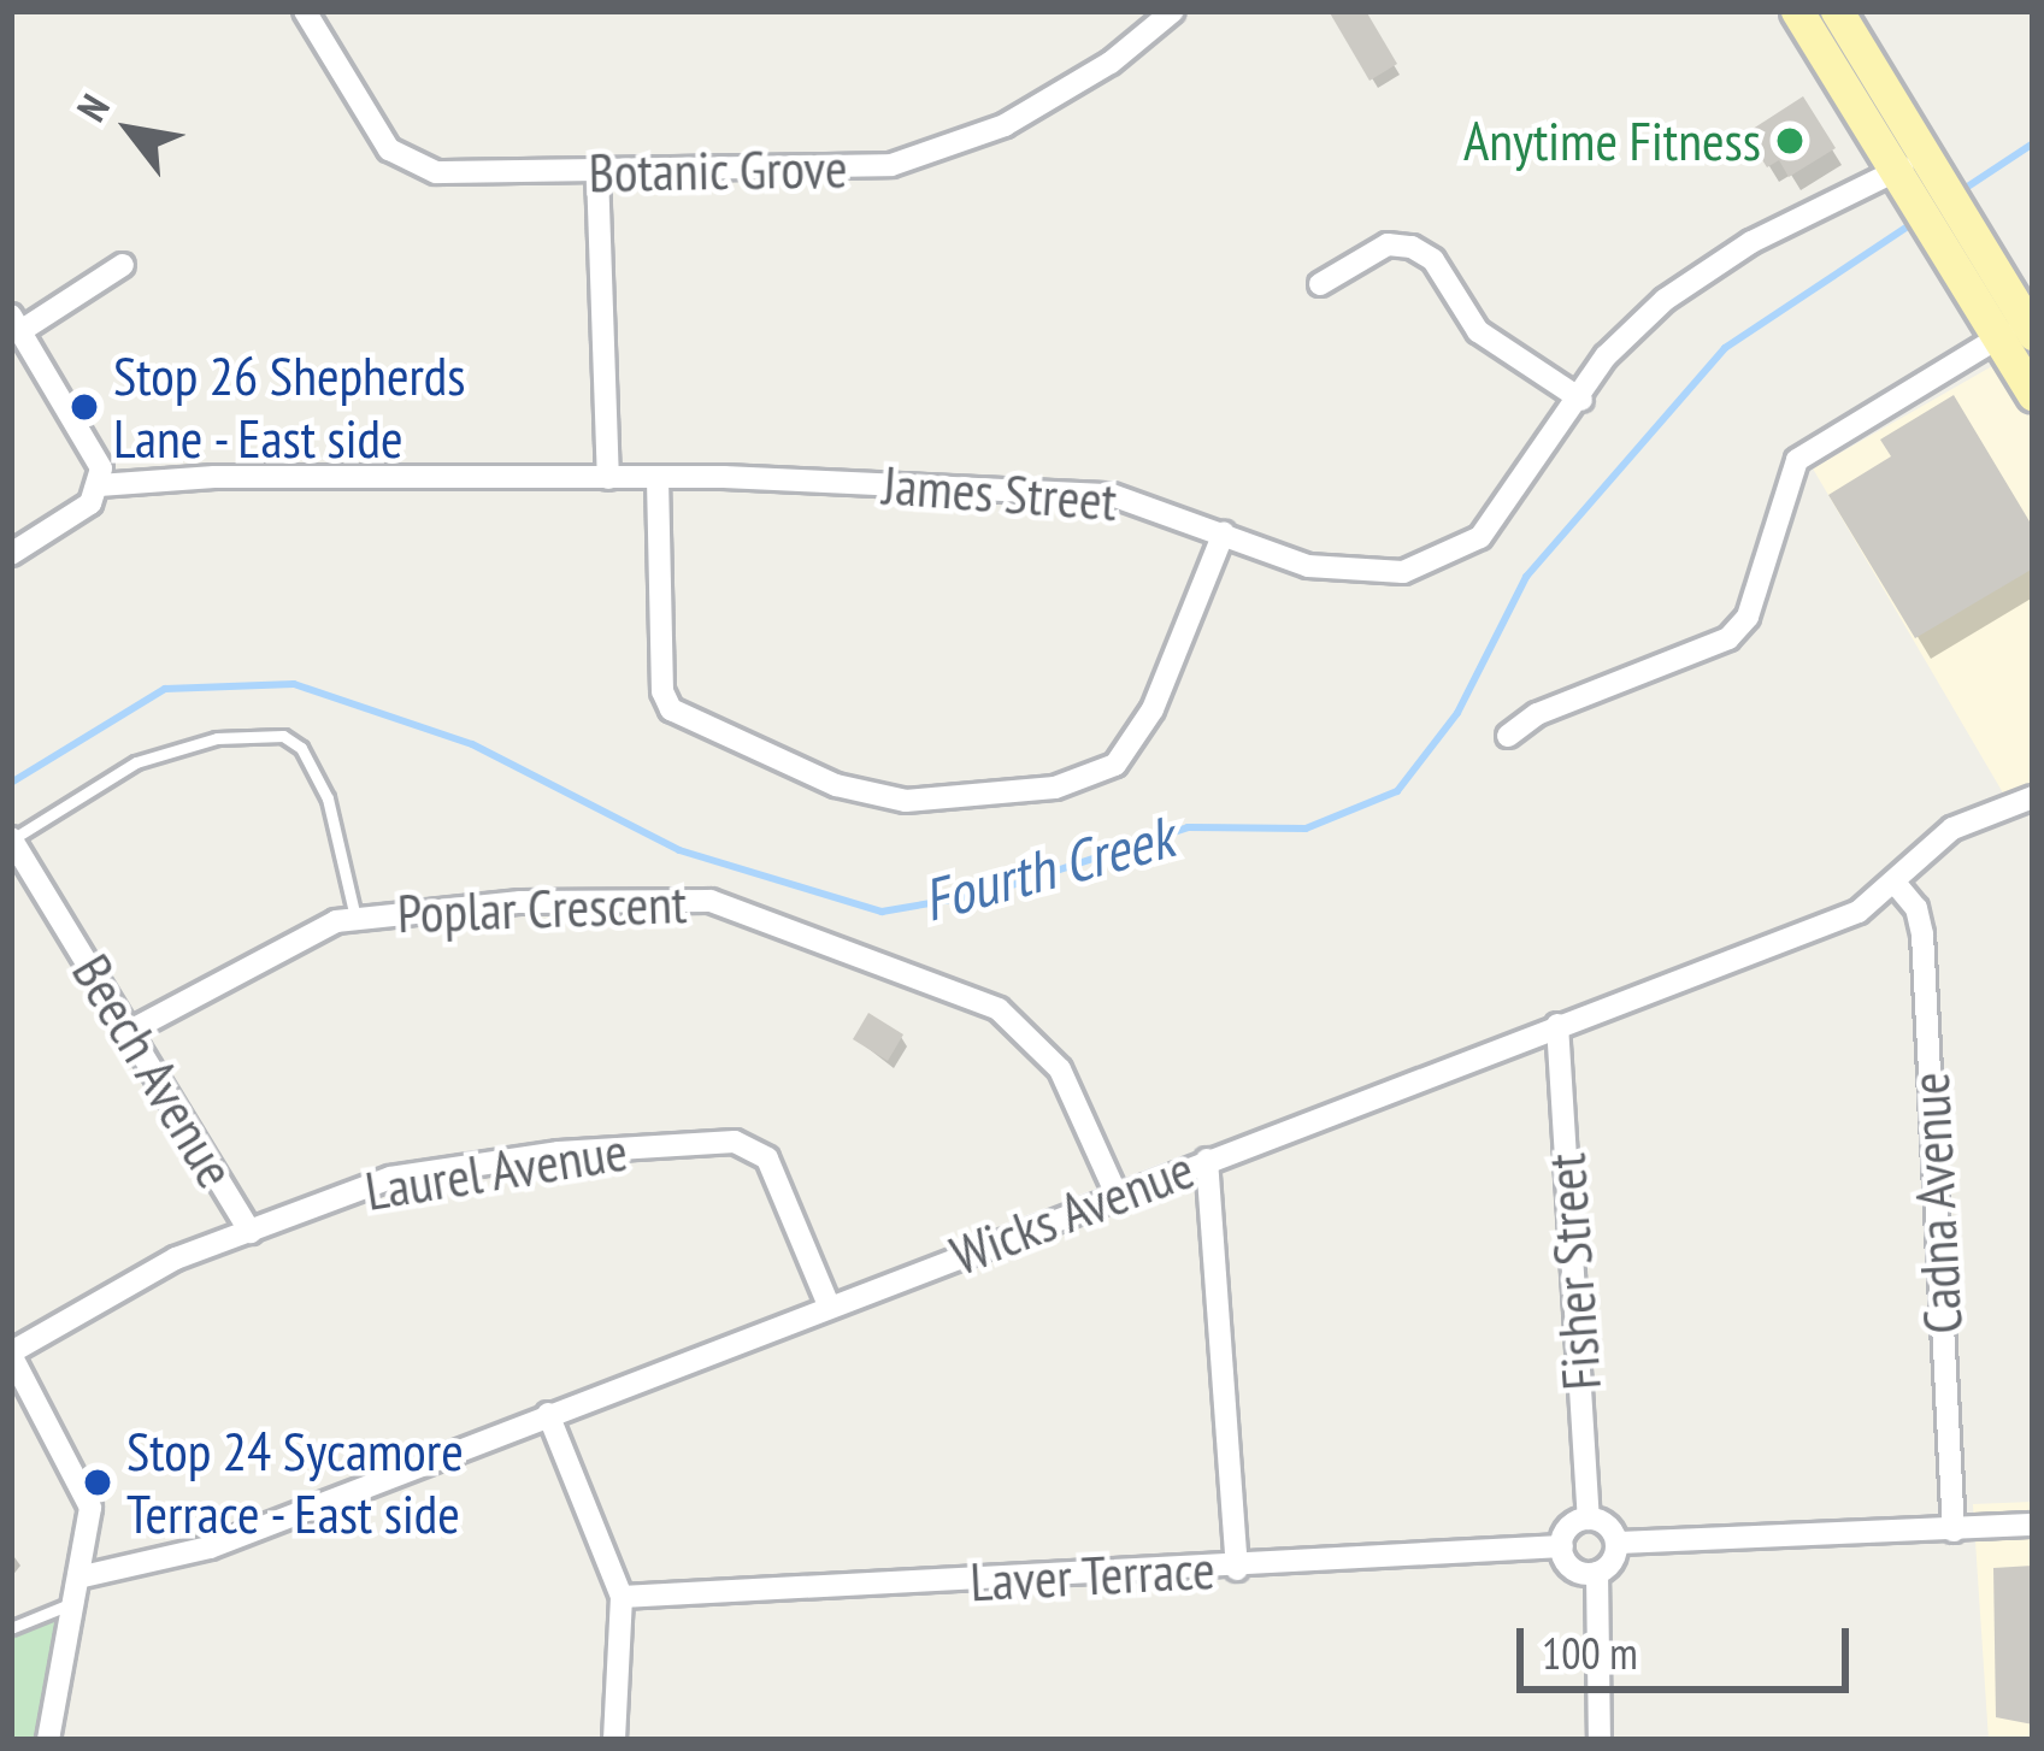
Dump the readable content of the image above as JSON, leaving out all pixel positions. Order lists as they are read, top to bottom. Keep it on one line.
{"streets":{"street":["Botanic Grove","James Street","Poplar Crescent","Beech Avenue","Laurel Avenue","Cadna Avenue","Wicks Avenue","Fisher Street","Laver Terrace"]},"crossings":[["Poplar Crescent","Beech Avenue"],["Poplar Crescent","Wicks Avenue"],["Beech Avenue","Laurel Avenue"],["Laurel Avenue","Wicks Avenue"],["Cadna Avenue","Wicks Avenue"],["Wicks Avenue","Fisher Street"],["Fisher Street","Laver Terrace"]],"water":["Fourth Creek"],"places":["Anytime Fitness","Stop 26 Shepherds Lane - East side","Stop 24 Sycamore Terrace - East side"],"scale_bar":"100 m","north":"top left"}
